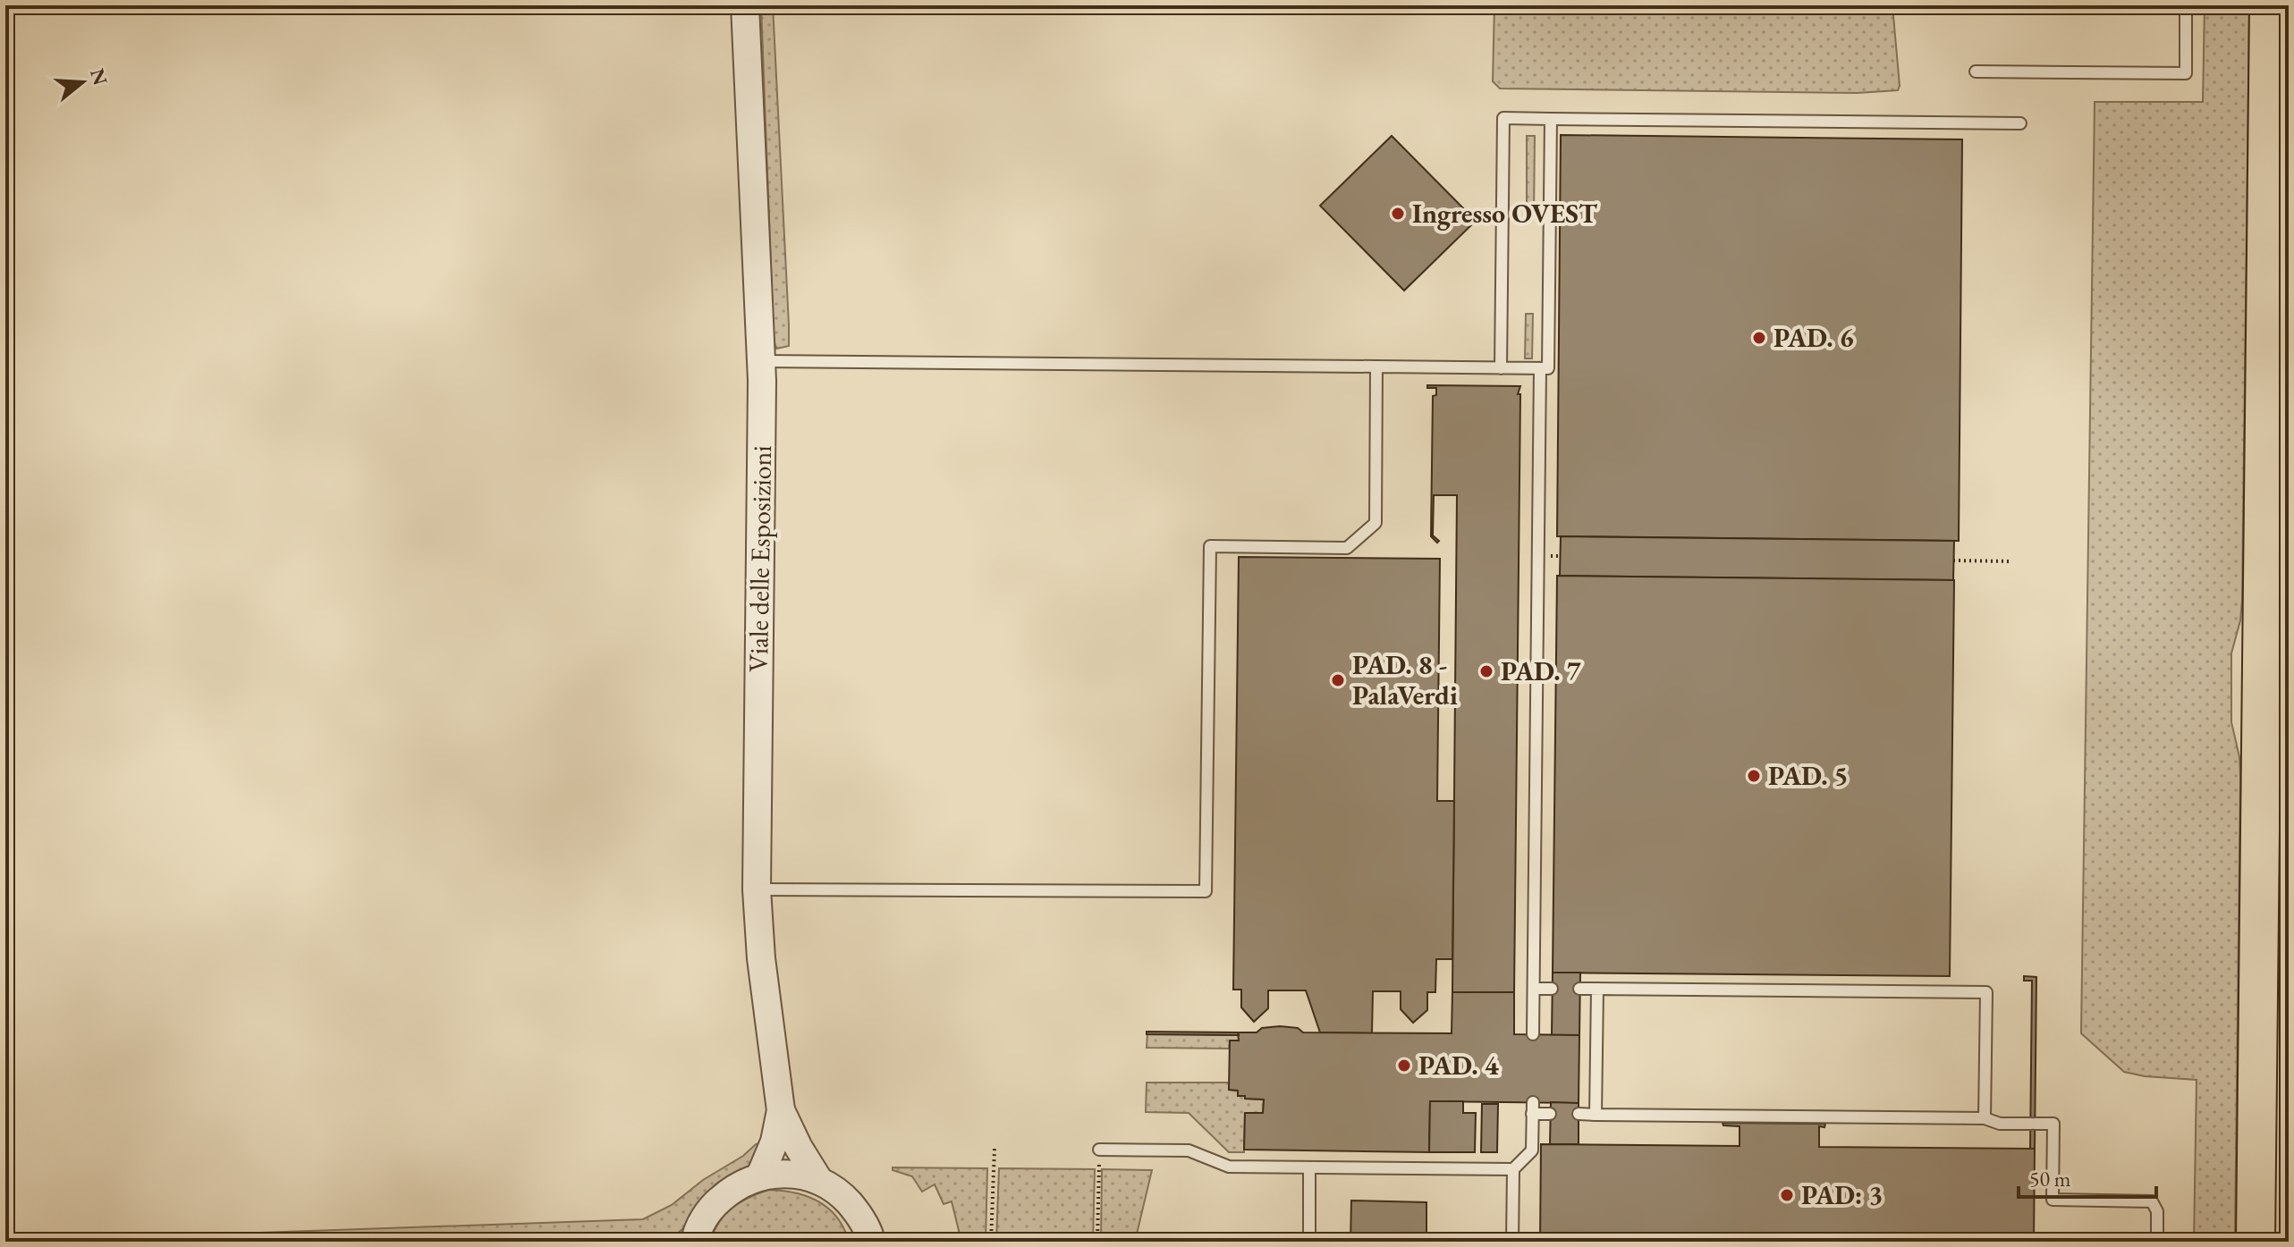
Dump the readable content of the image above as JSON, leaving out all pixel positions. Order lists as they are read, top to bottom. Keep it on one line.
{"streets":{"street":["Viale delle Esposizioni"]},"places":["Ingresso OVEST","PAD. 6","PAD. 7","PAD. 8 - PalaVerdi","PAD. 5","PAD. 4","PAD: 3"],"scale_bar":"50 m","north":"right"}
